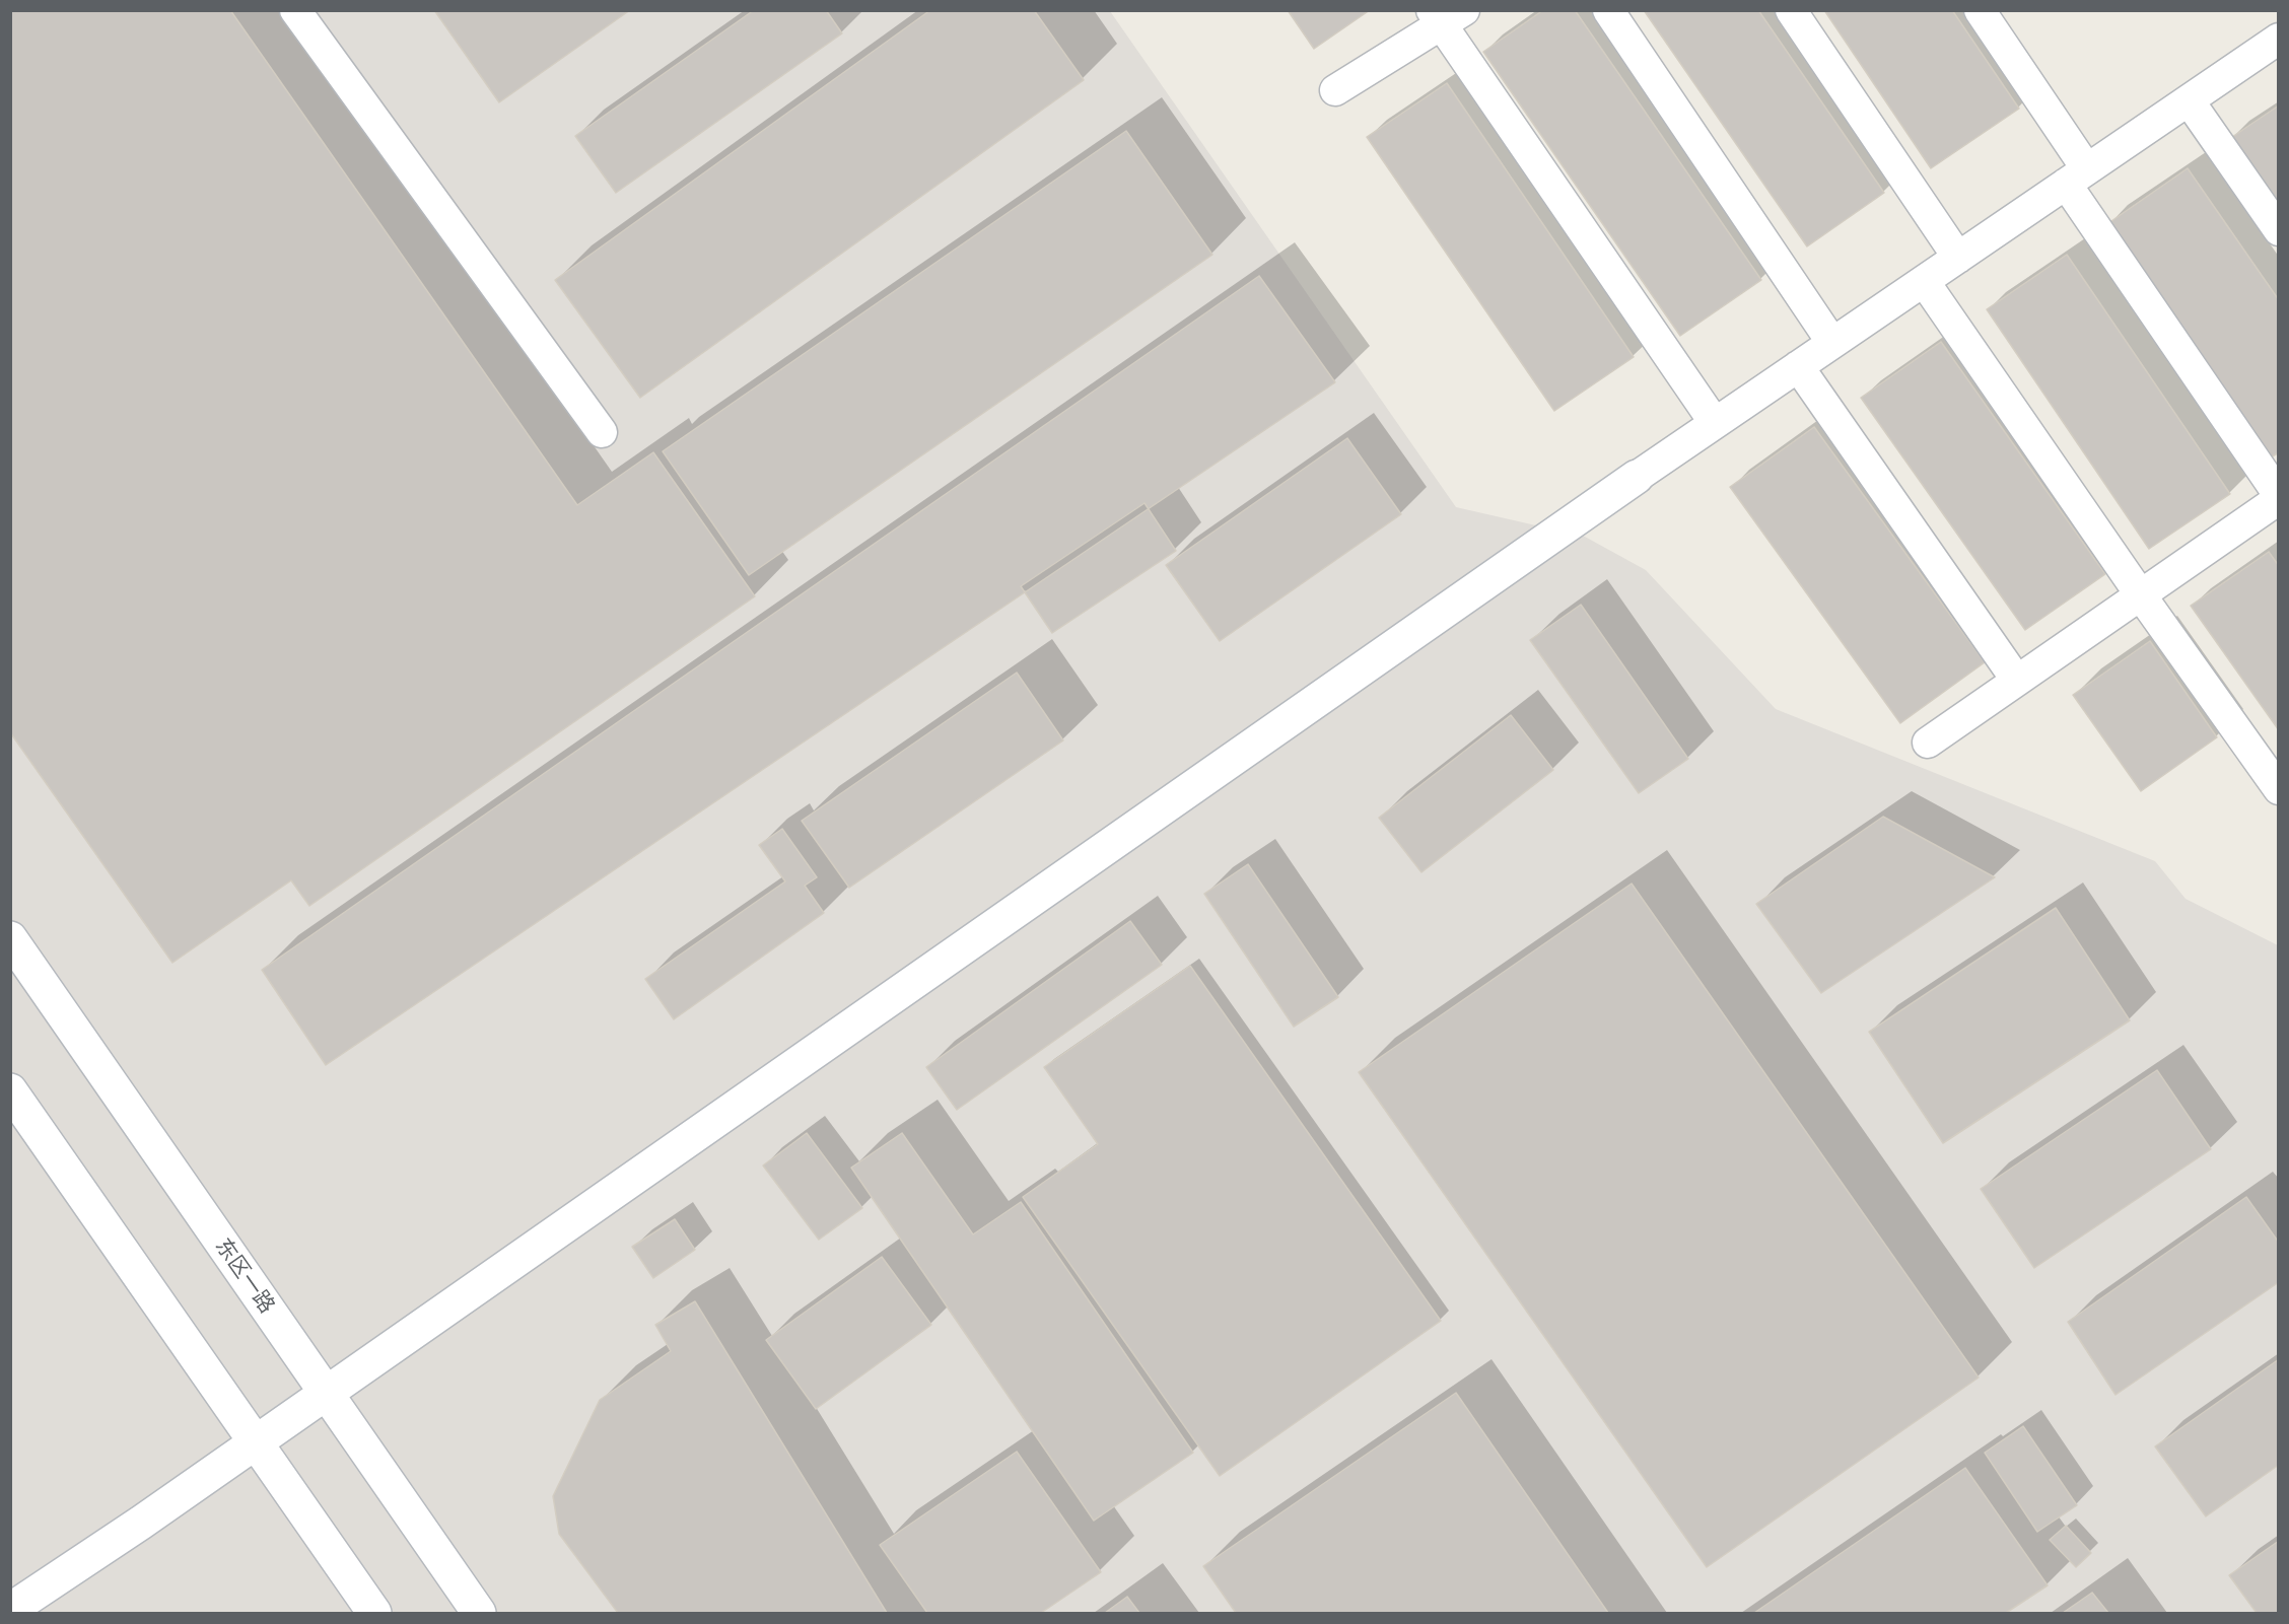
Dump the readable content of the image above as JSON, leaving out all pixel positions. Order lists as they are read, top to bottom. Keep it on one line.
{"streets":{"street":["东区一路"]}}
